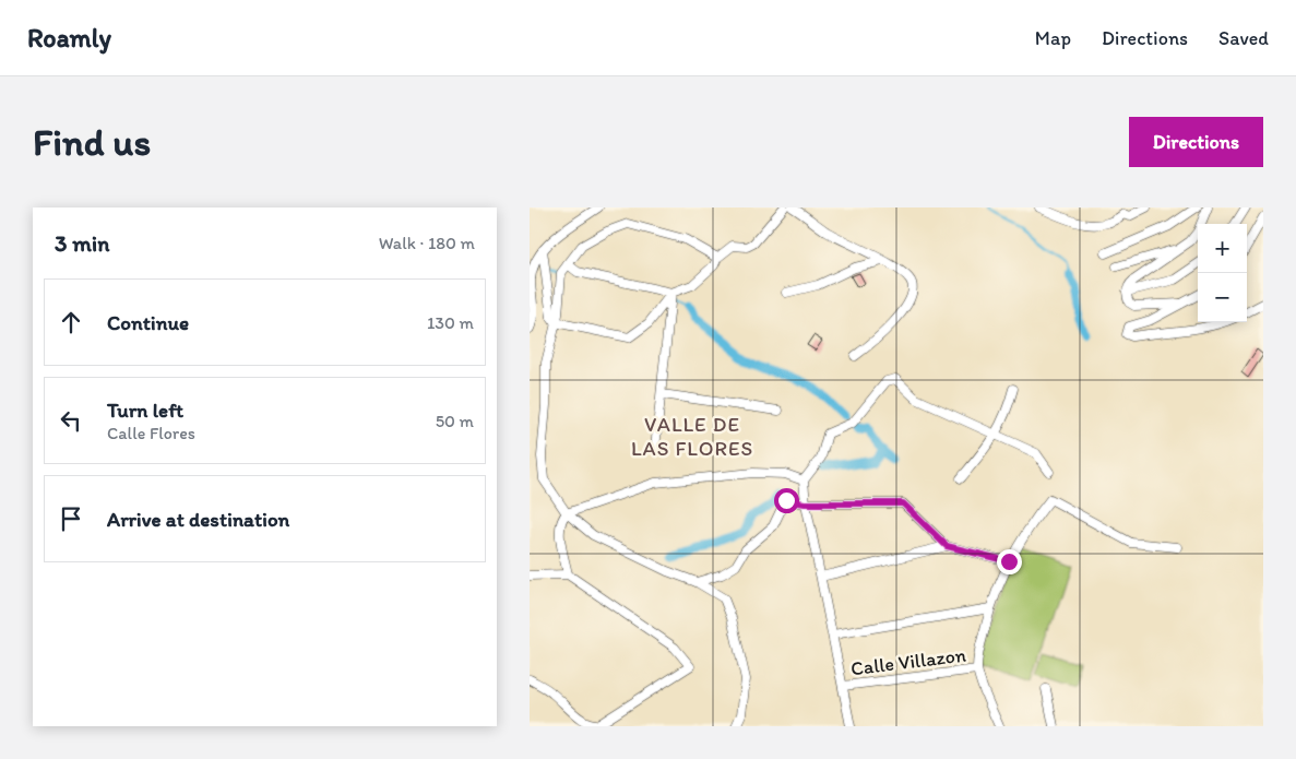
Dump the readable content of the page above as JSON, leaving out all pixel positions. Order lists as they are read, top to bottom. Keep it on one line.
{"streets":{"street":["Calle Villazon"]},"districts":["VALLE DE LAS FLORES"],"page":{"header":"Roamly","nav":["Map","Directions","Saved"],"buttons":"Directions","title":"Find us","heading":["3 min","Walk · 180 m"],"map_buttons":["+","−"],"list":[["Continue","130 m"],["Turn left","Calle Flores","50 m"],"Arrive at destination"]}}
